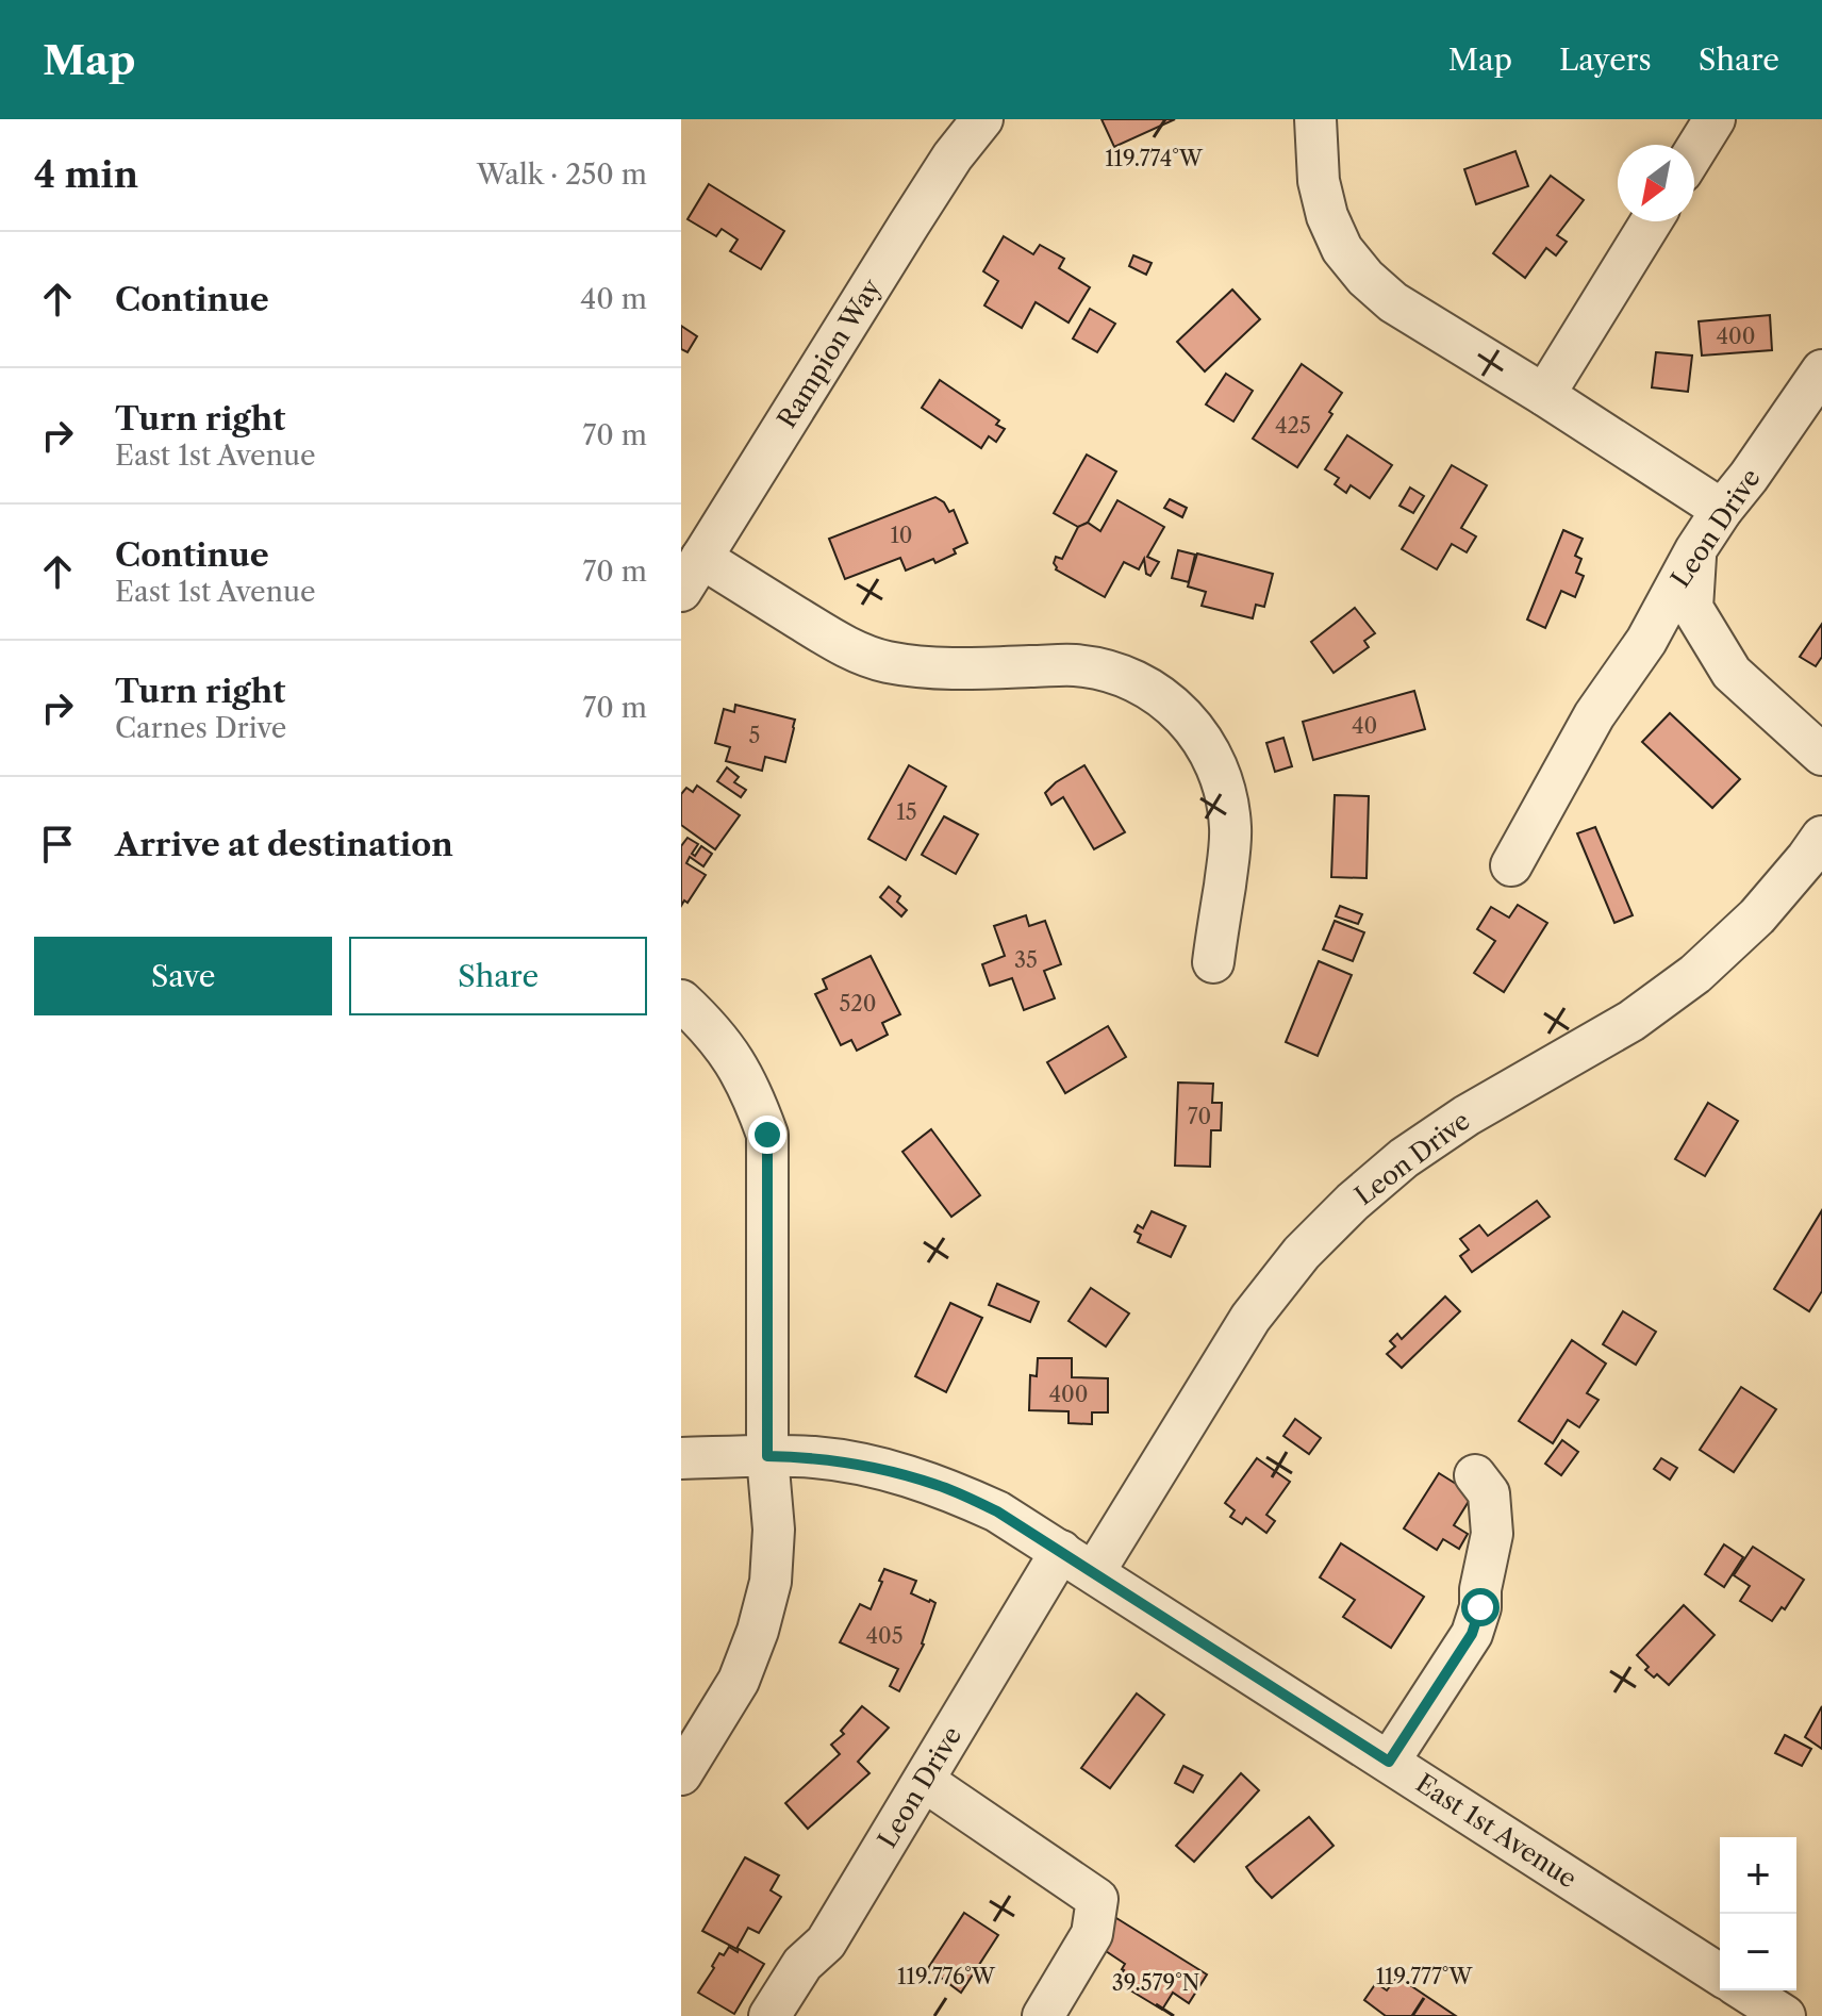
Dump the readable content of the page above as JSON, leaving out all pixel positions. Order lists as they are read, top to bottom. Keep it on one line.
{"streets":{"street":["Rampion Way","Leon Drive","East 1st Avenue"]},"crossings":[["Leon Drive","East 1st Avenue"]],"house_numbers":["400","425","10","40","5","15","35","520","70","400","405"],"north":"bottom left","page":{"header":"Map","nav":["Map","Layers","Share"],"heading":["4 min","Walk · 250 m"],"list":[["Continue","40 m"],["Turn right","East 1st Avenue","70 m"],["Continue","East 1st Avenue","70 m"],["Turn right","Carnes Drive","70 m"],"Arrive at destination"],"buttons":["Save","Share"],"map_buttons":["+","−"]},"coordinates":["119.774°W","119.776°W","119.777°W","39.579°N"]}
